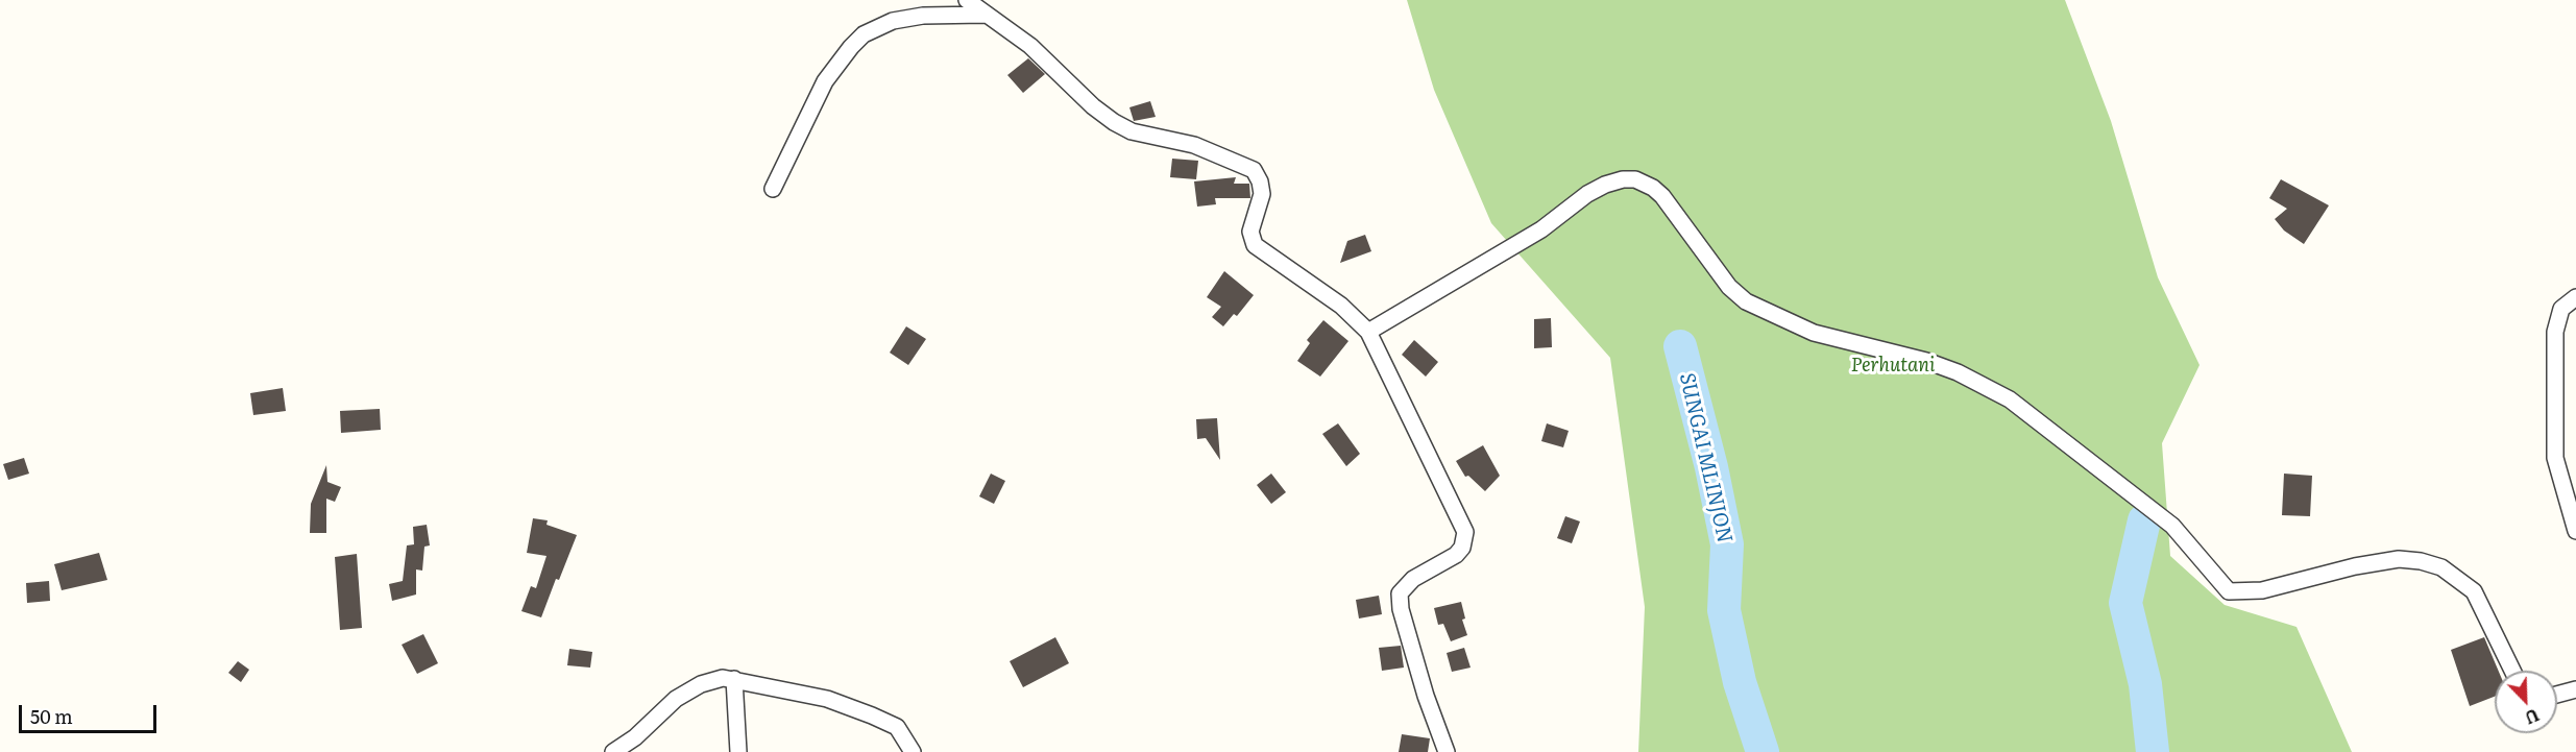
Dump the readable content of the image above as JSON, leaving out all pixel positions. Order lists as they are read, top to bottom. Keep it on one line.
{"water":["SUNGAI MLINJON"],"parks":["Perhutani"],"scale_bar":"50 m","north":"bottom right"}
